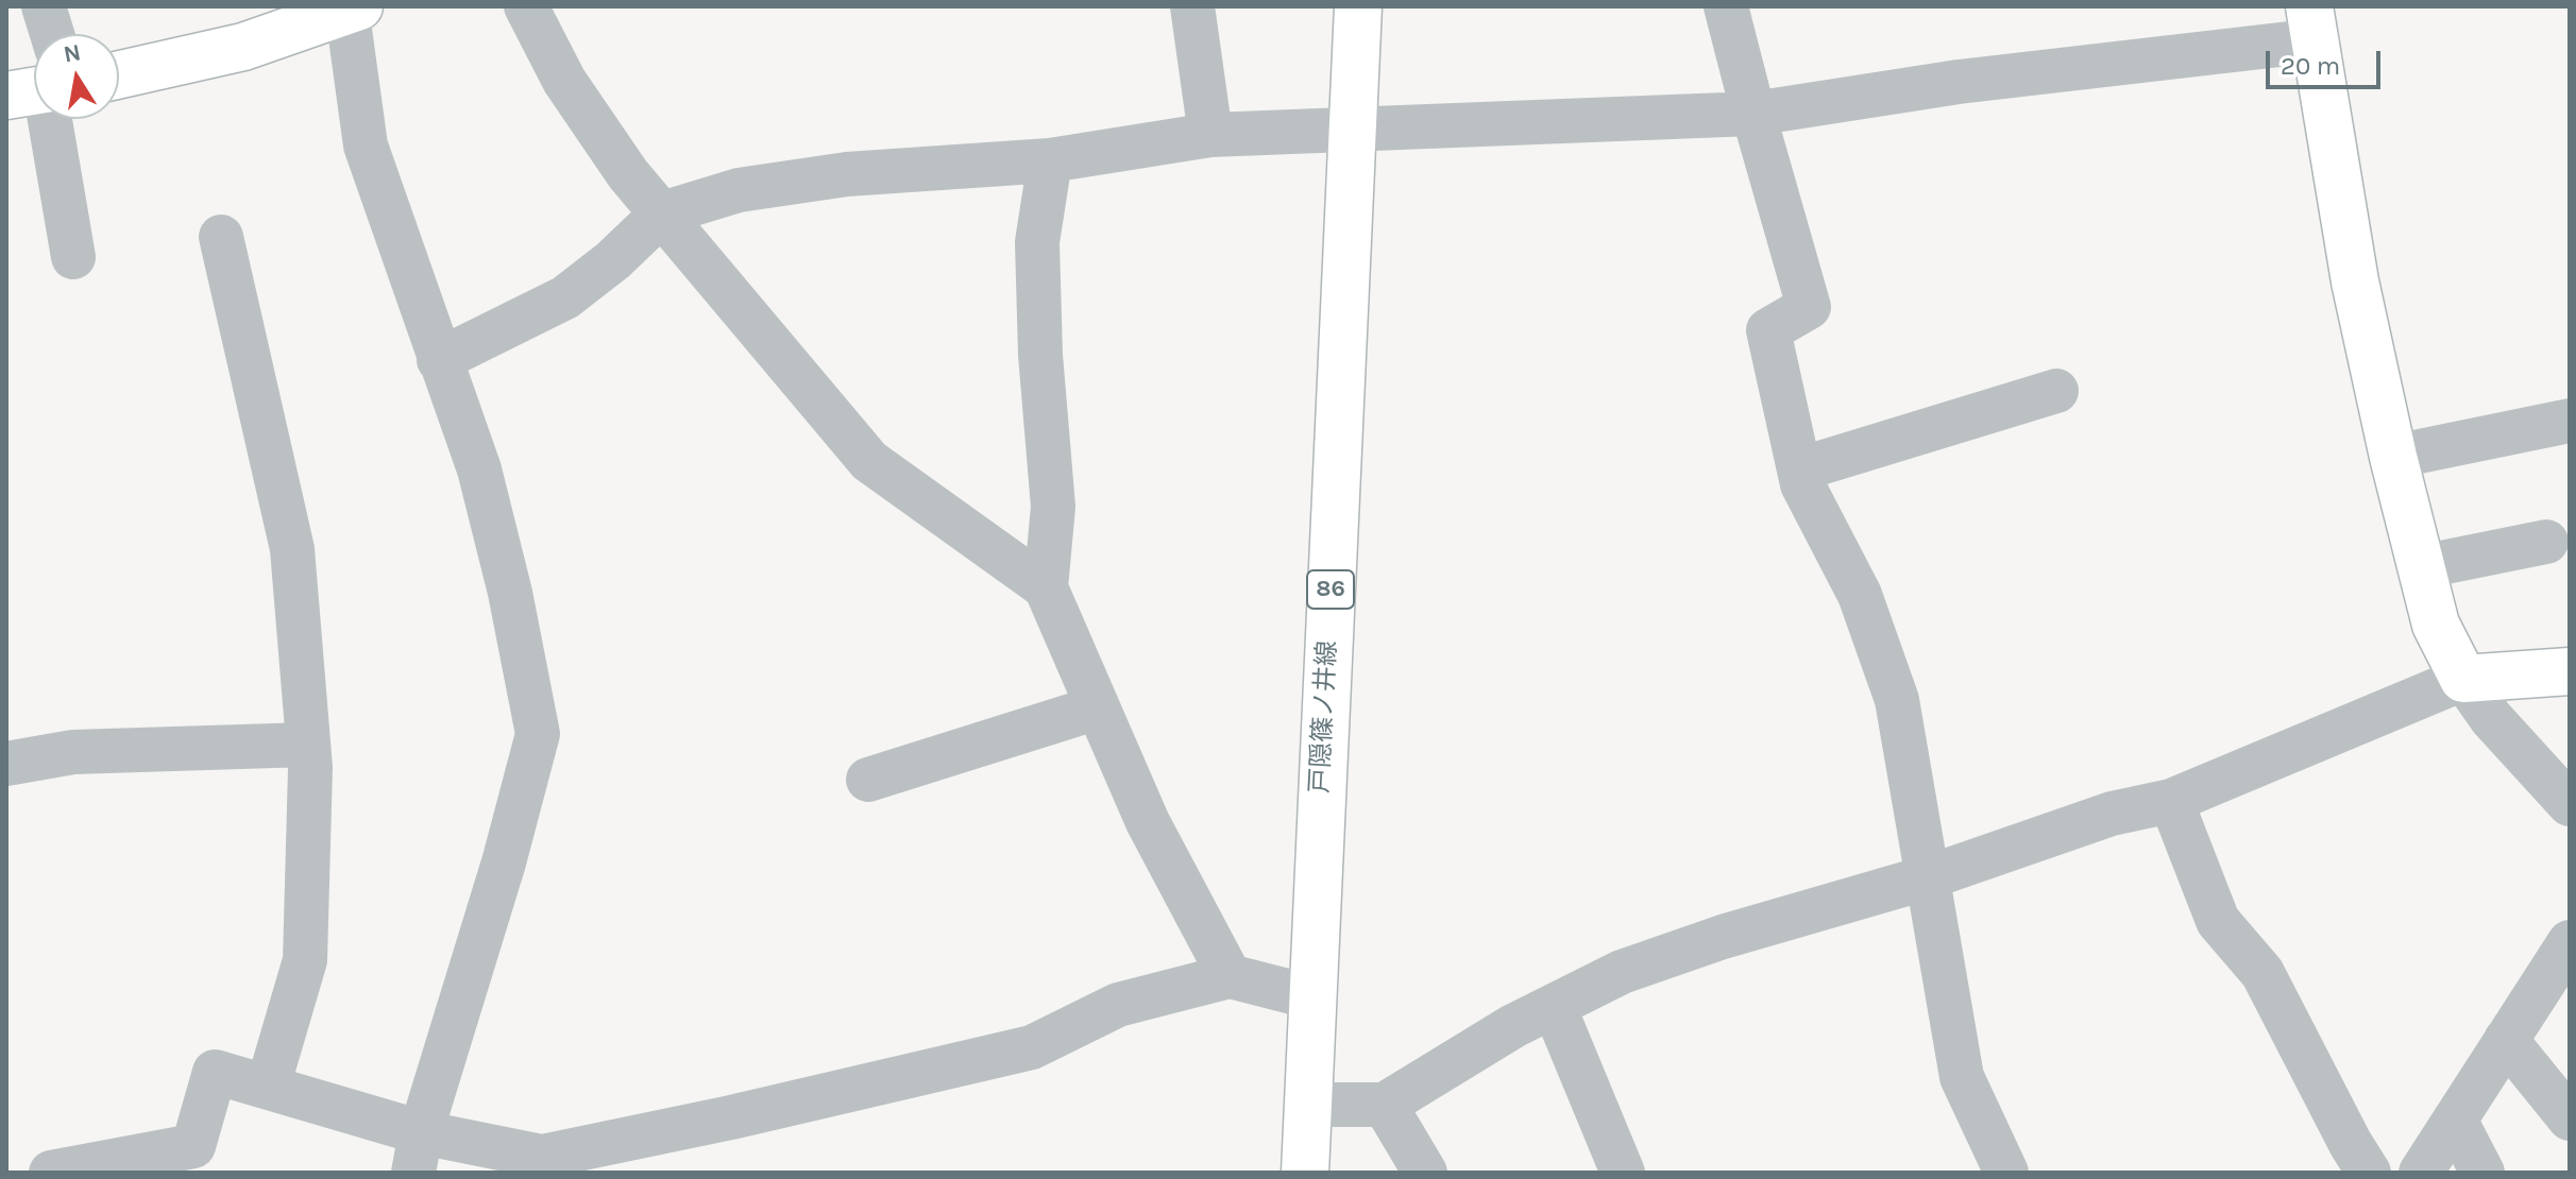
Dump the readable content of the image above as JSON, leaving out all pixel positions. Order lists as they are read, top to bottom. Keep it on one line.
{"streets":{"main road":["86","戸隠篠ノ井線"]},"scale_bar":"20 m","north":"top"}
